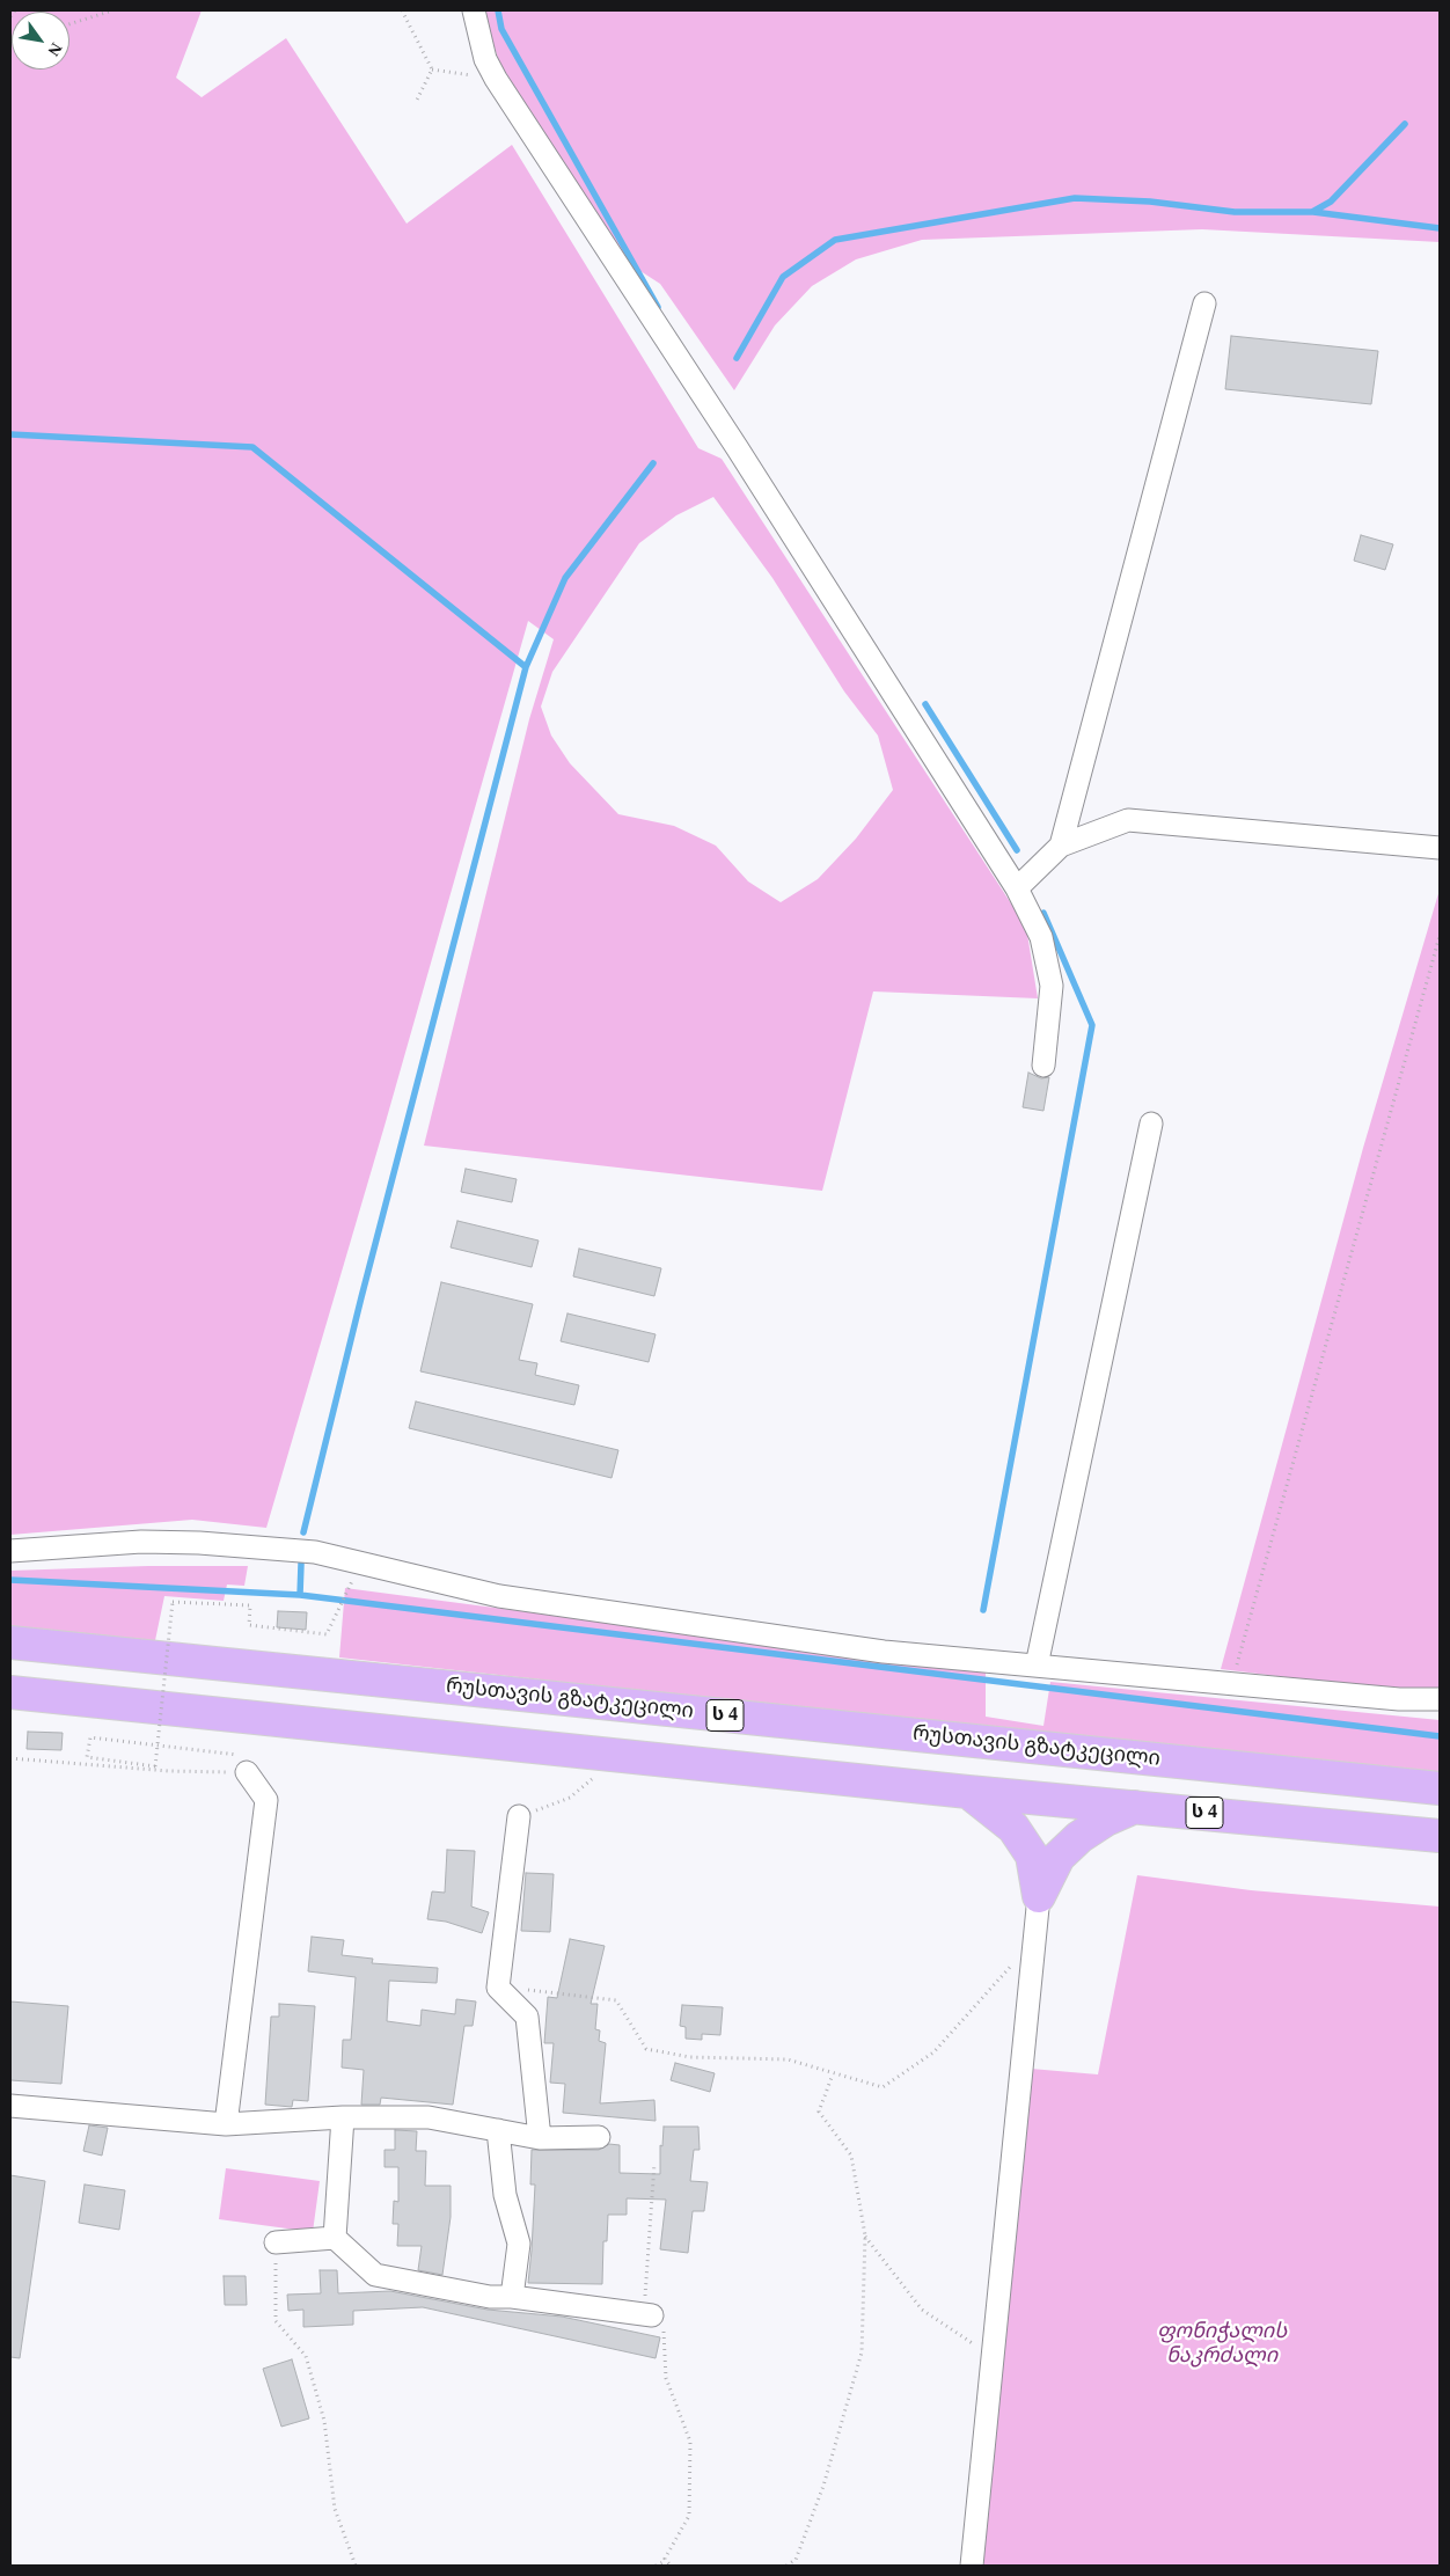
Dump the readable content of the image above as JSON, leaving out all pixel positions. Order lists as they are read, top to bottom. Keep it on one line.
{"streets":{"highway":["რუსთავის გზატკეცილი","ს 4"]},"parks":["ფონიჭალის ნაკრძალი"],"north":"bottom right"}
